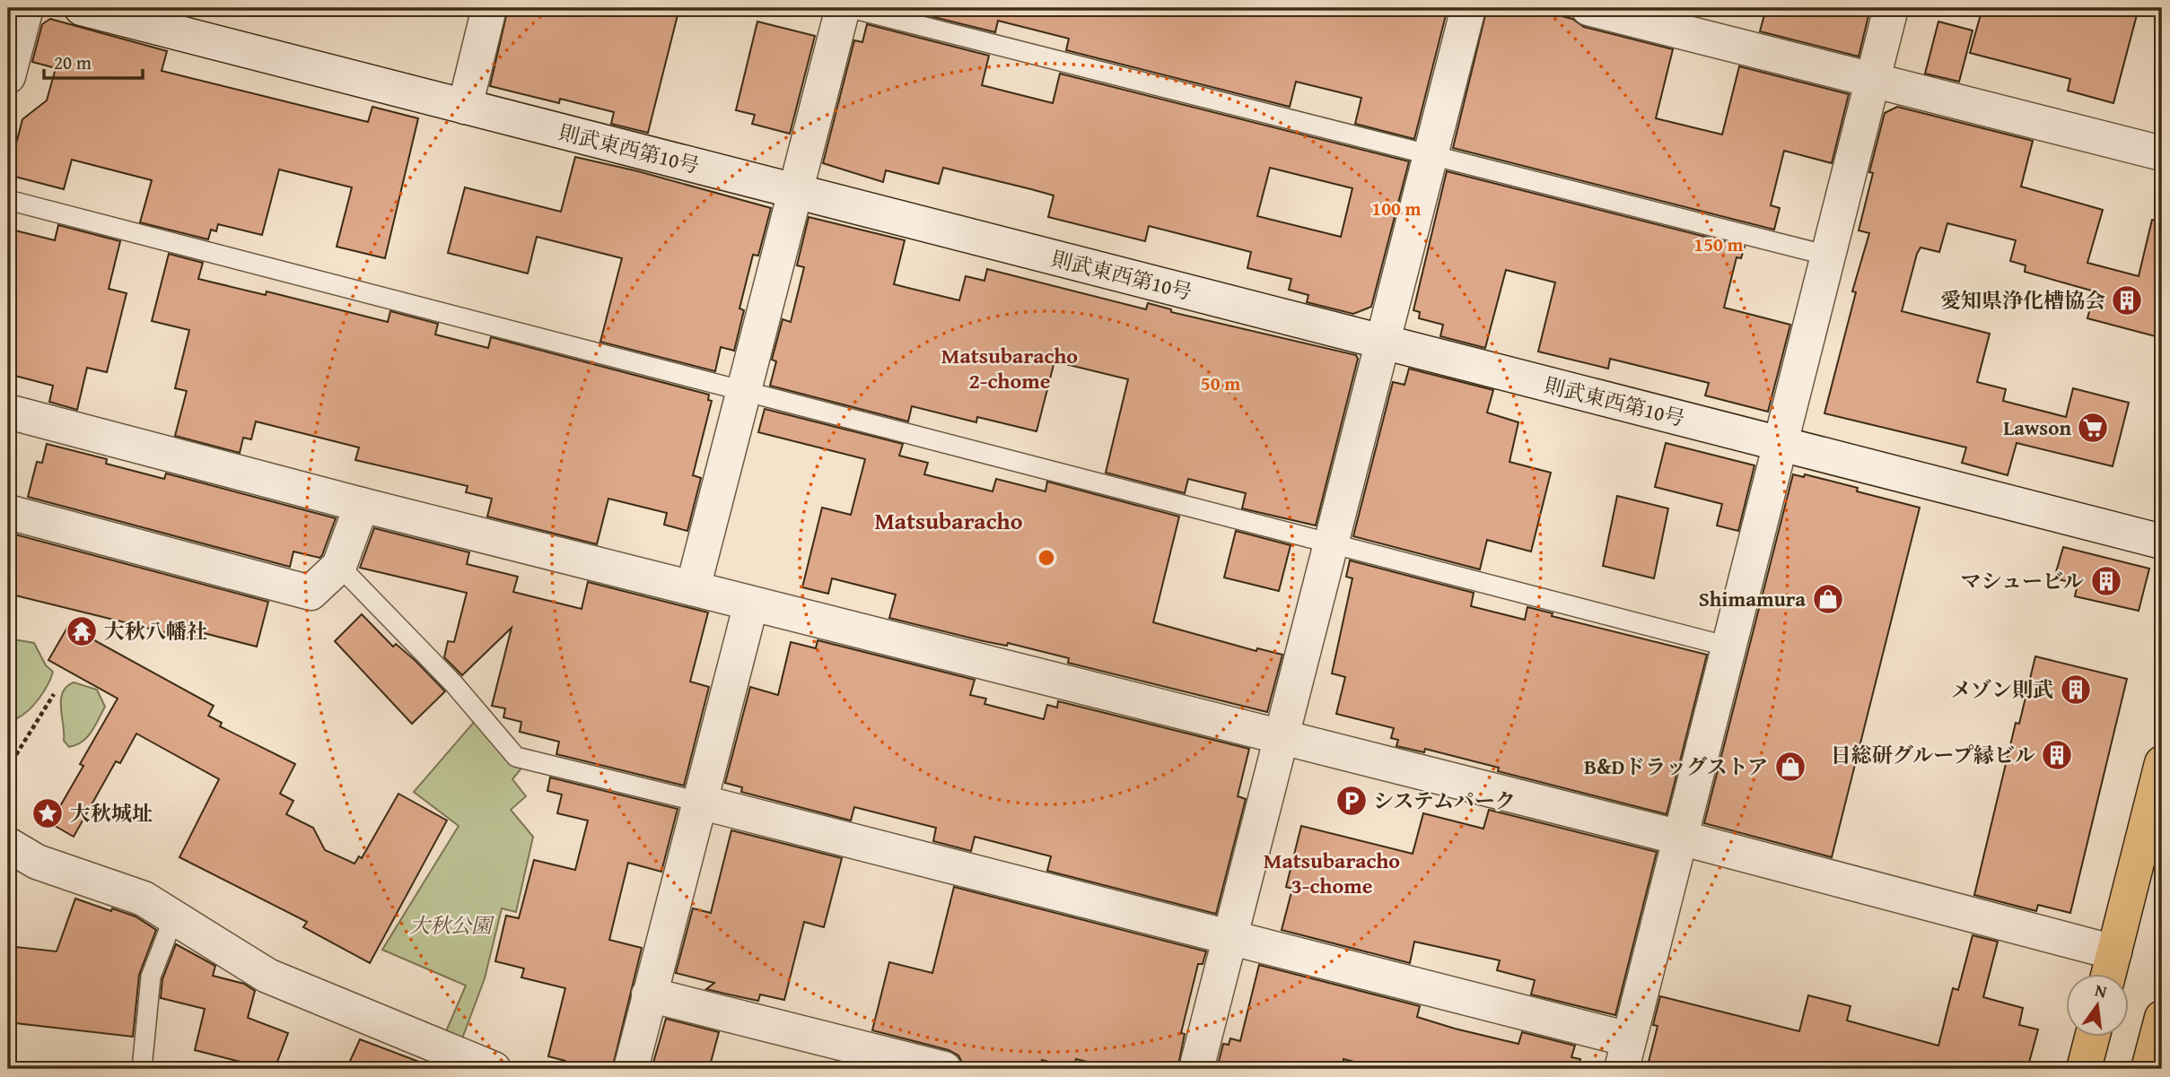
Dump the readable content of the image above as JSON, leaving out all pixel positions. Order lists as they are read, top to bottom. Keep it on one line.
{"streets":{"street":["則武東西第10号"]},"districts":["Matsubaracho 2-chome","Matsubaracho","Matsubaracho 3-chome"],"parks":["大秋公園"],"places":{"building":["愛知県浄化槽協会","マシュービル","メゾン則武","日総研グループ縁ビル"],"supermarket":["Lawson"],"shop":["Shimamura","B&Dドラッグストア"],"temple":["大秋八幡社"],"parking":["システムパーク"],"place":["大秋城址"]},"scale_bar":"20 m","north":"top","rings":["100 m","150 m","50 m"]}
